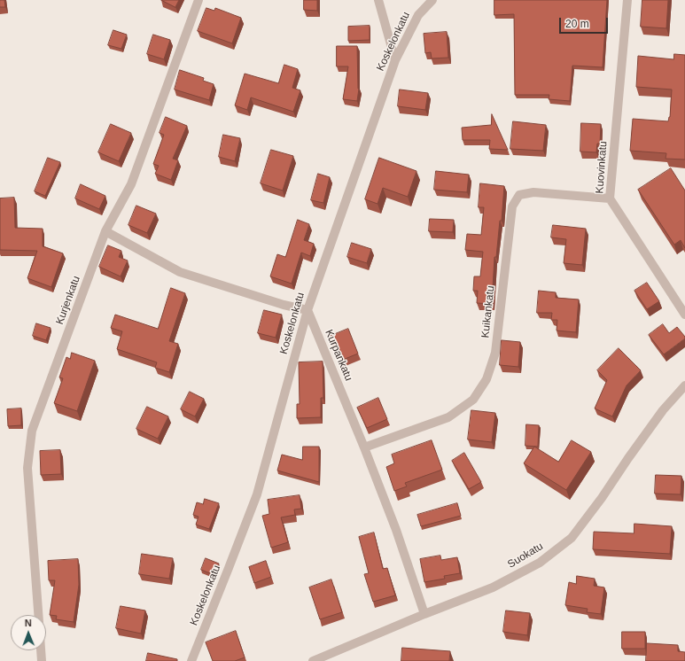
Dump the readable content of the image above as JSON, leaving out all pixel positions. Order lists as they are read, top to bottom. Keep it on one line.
{"streets":{"street":["Koskelonkatu","Kuovinkatu","Kurjenkatu","Kuikankatu","Kurpankatu","Suokatu"]},"crossings":[["Koskelonkatu","Kurpankatu"],["Kuovinkatu","Kuikankatu"],["Kuikankatu","Kurpankatu"],["Kurpankatu","Suokatu"]],"scale_bar":"20 m","north":"top"}
